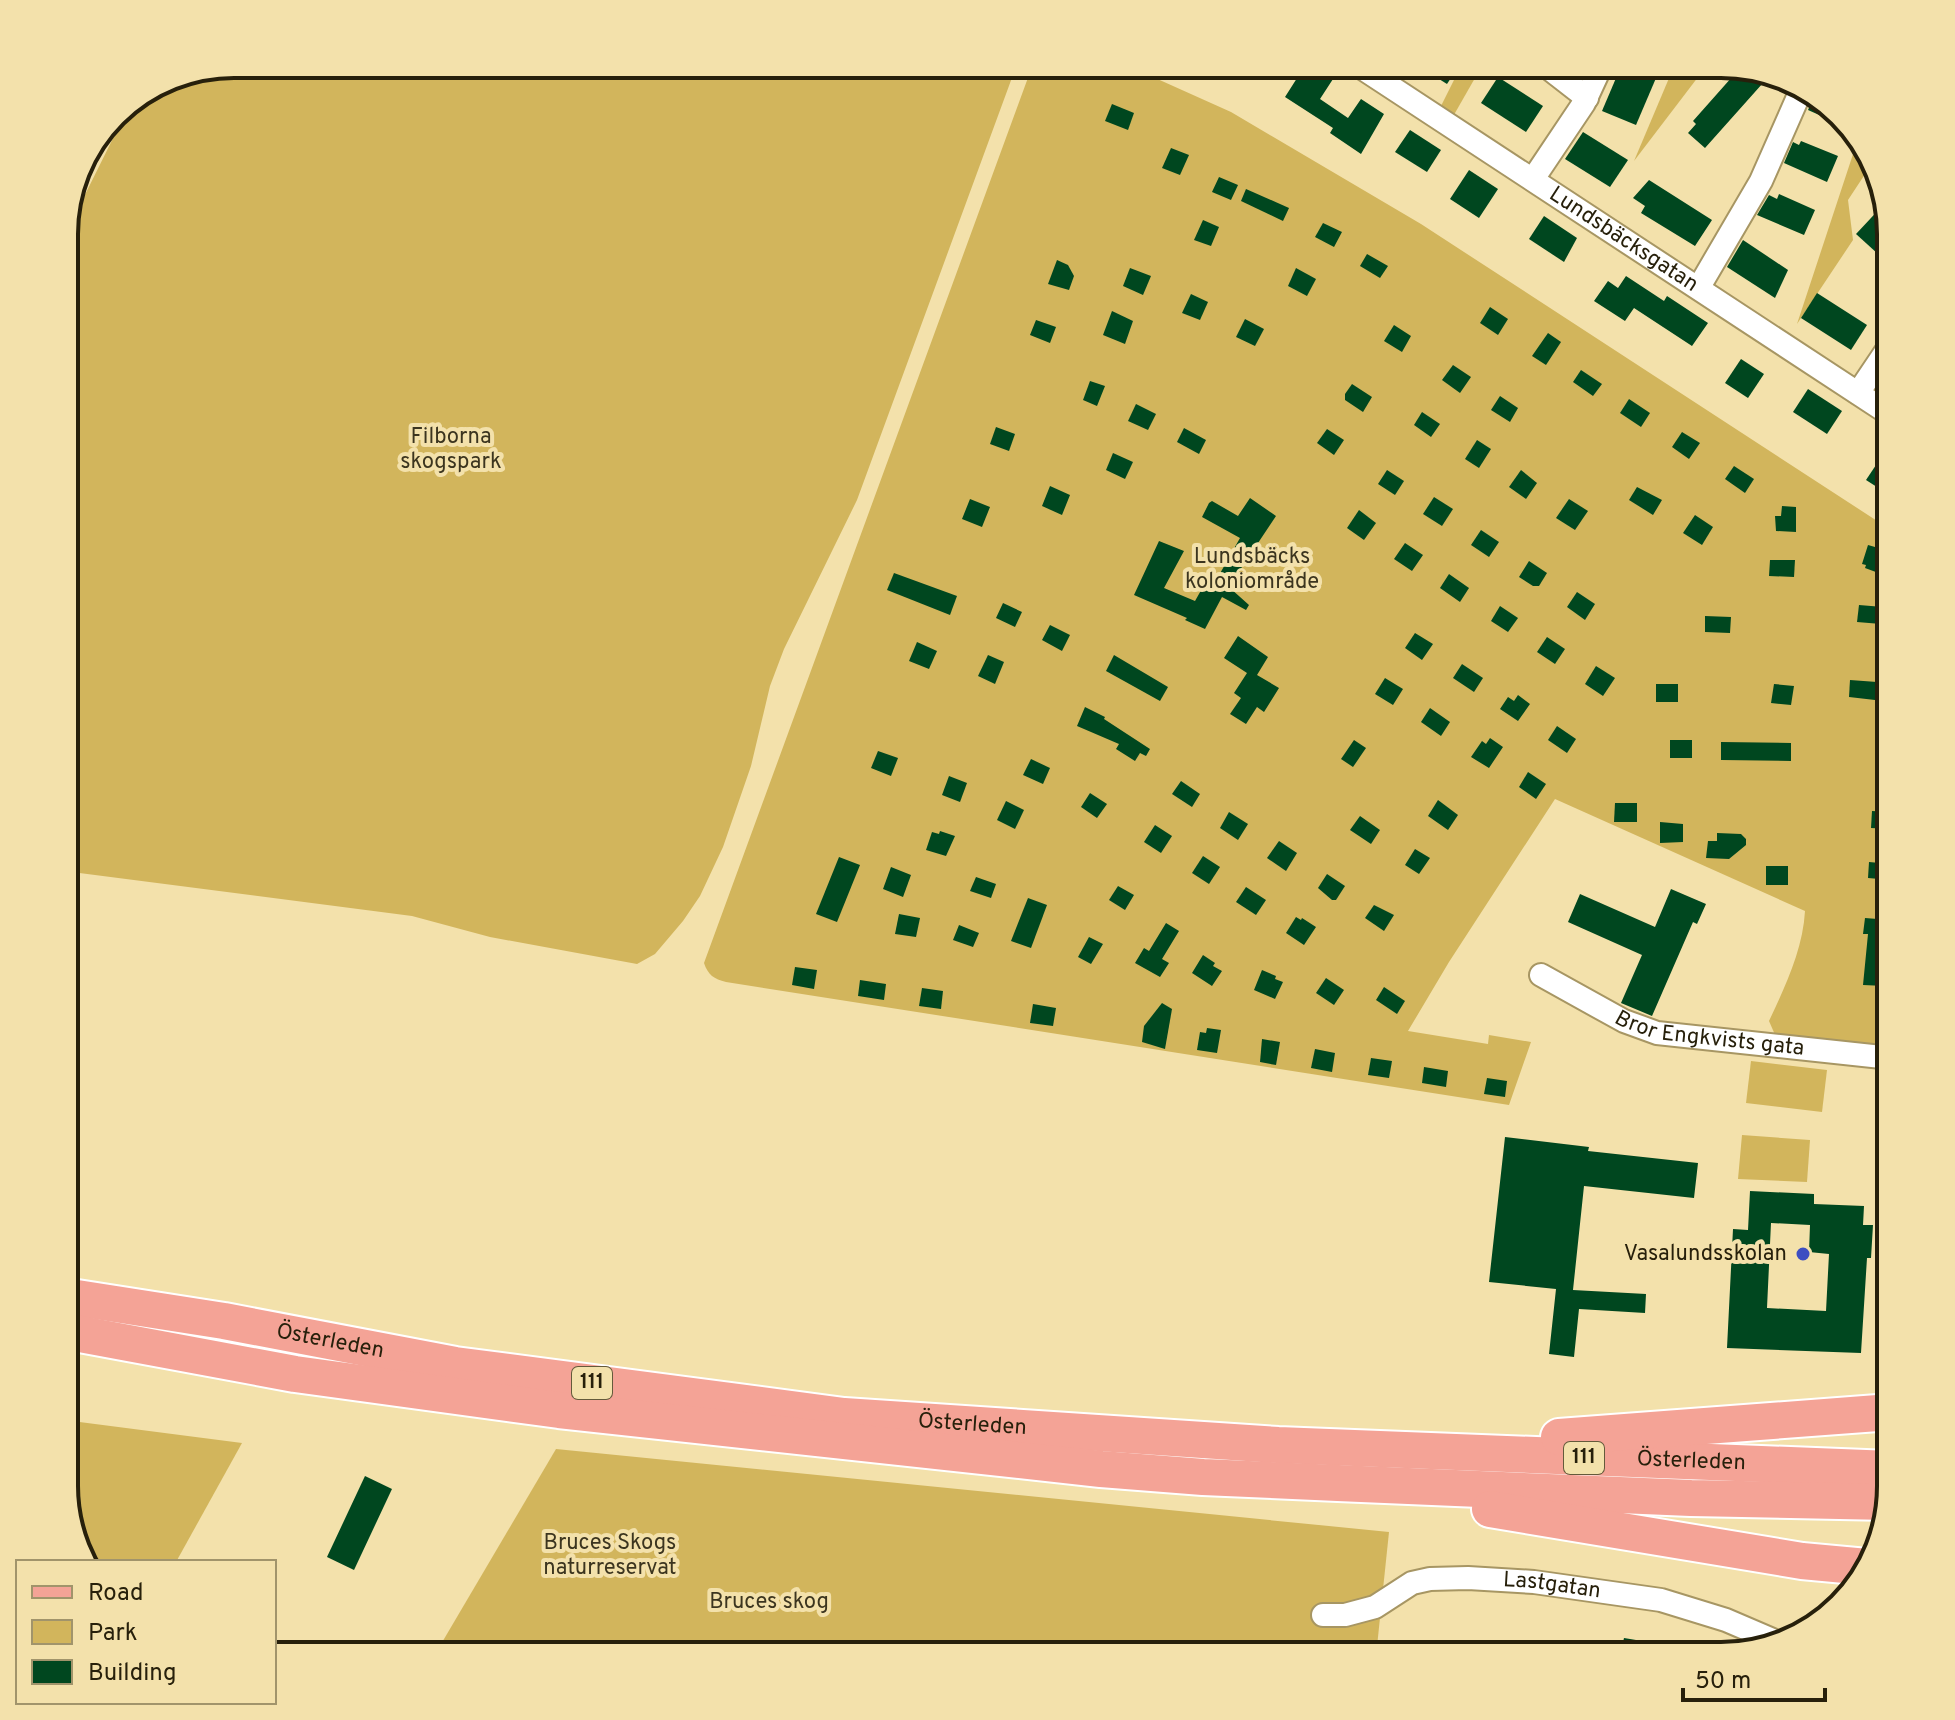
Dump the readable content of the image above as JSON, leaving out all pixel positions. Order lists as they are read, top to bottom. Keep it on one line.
{"streets":{"main road":["Österleden","111"],"street":["Lundsbäcksgatan","Bror Engkvists gata","Lastgatan"]},"parks":["Filborna skogspark","Lundsbäcks koloniområde","Bruces Skogs naturreservat","Bruces skog"],"places":["Vasalundsskolan"],"legend":["Road","Park","Building"],"scale_bar":"50 m"}
